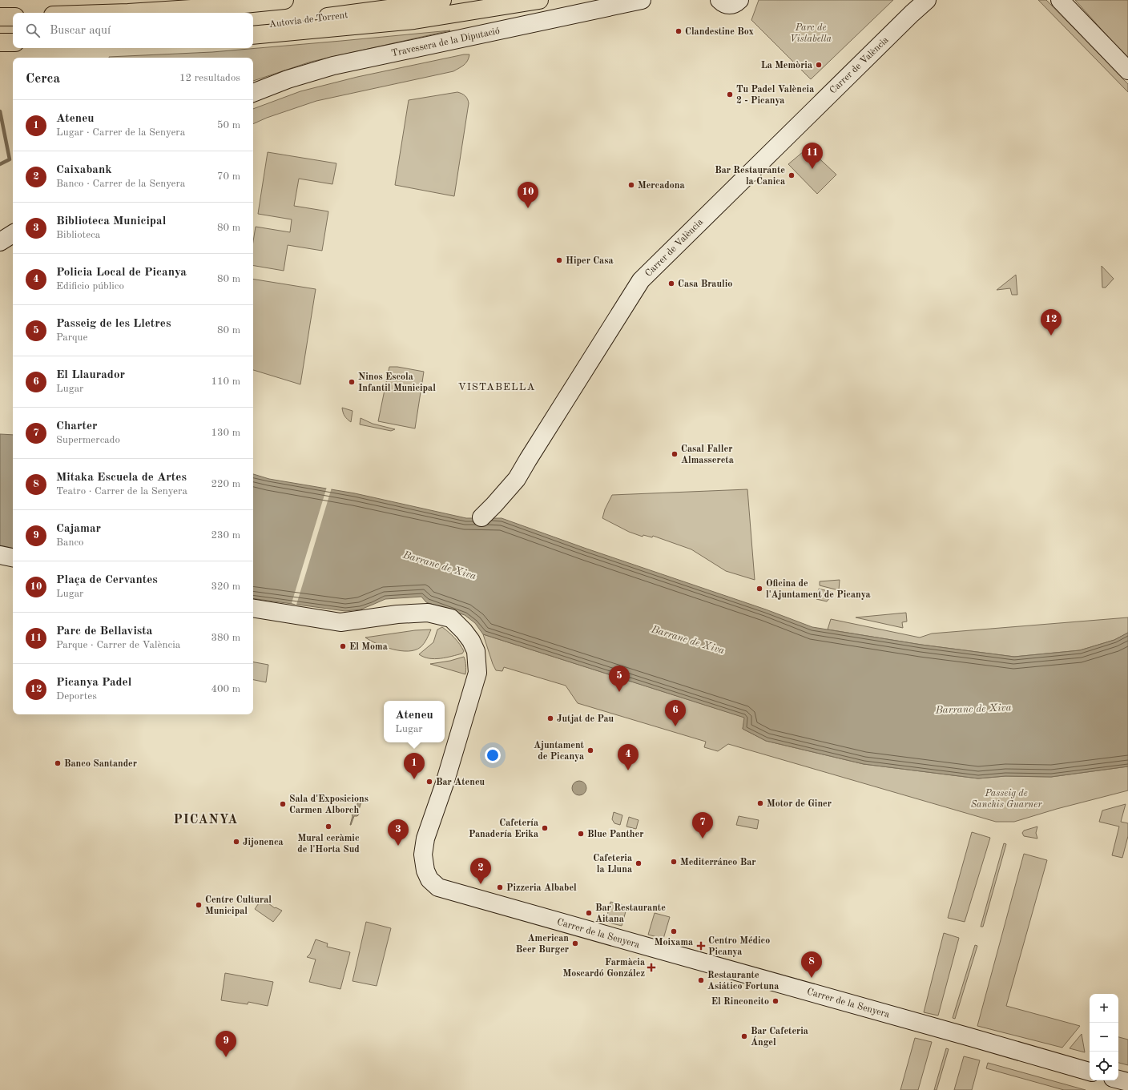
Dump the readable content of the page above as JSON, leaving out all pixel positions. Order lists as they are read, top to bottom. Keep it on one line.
{"streets":{"highway":["Autovia de Torrent"],"street":["Travessera de la Diputació","Carrer de València","Carrer de la Senyera"]},"districts":["VISTABELLA","PICANYA"],"water":["Barranc de Xiva"],"parks":["Parc de Vistabella","Passeig de Sanchis Guarner"],"places":{"other":["Clandestine Box","La Memòria","Tu Padel València 2 - Picanya","Bar Restaurante la Canica","Mercadona","Hiper Casa","Casa Braulio","Ninos Escola Infantil Municipal","Casal Faller Almassereta","Oficina de l'Ajuntament de Picanya","El Moma","Jutjat de Pau","Ajuntament de Picanya","Banco Santander","Bar Ateneu","Motor de Giner","Sala d'Exposicions Carmen Alborch","Mural ceràmic de l'Horta Sud","Cafetería Panadería Erika","Blue Panther","Jijonenca","Mediterráneo Bar","Cafeteria la Lluna","Pizzeria Albabel","Centre Cultural Municipal","Bar Restaurante Aitana","Moixama","American Beer Burger","Restaurante Asiático Fortuna","El Rinconcito","Bar Cafeteria Ángel"],"health":["Centro Médico Picanya","Farmàcia Moscardó González"]},"page":{"search":"Buscar aquí","heading":["Cerca","12 resultados"],"list":[{"mark":"1","name":"Ateneu","note":"Lugar · Carrer de la Senyera","value":"50 m"},{"mark":"2","name":"Caixabank","note":"Banco · Carrer de la Senyera","value":"70 m"},{"mark":"3","name":"Biblioteca Municipal","note":"Biblioteca","value":"80 m"},{"mark":"4","name":"Policia Local de Picanya","note":"Edificio público","value":"80 m"},{"mark":"5","name":"Passeig de les Lletres","note":"Parque","value":"80 m"},{"mark":"6","name":"El Llaurador","note":"Lugar","value":"110 m"},{"mark":"7","name":"Charter","note":"Supermercado","value":"130 m"},{"mark":"8","name":"Mitaka Escuela de Artes","note":"Teatro · Carrer de la Senyera","value":"220 m"},{"mark":"9","name":"Cajamar","note":"Banco","value":"230 m"},{"mark":"10","name":"Plaça de Cervantes","note":"Lugar","value":"320 m"},{"mark":"11","name":"Parc de Bellavista","note":"Parque · Carrer de València","value":"380 m"},{"mark":"12","name":"Picanya Padel","note":"Deportes","value":"400 m"}],"pins":["11","10","12","5","6","4","1","7","3","2","8","9"],"popup":["Ateneu","Lugar"],"map_buttons":["+","−"]}}
